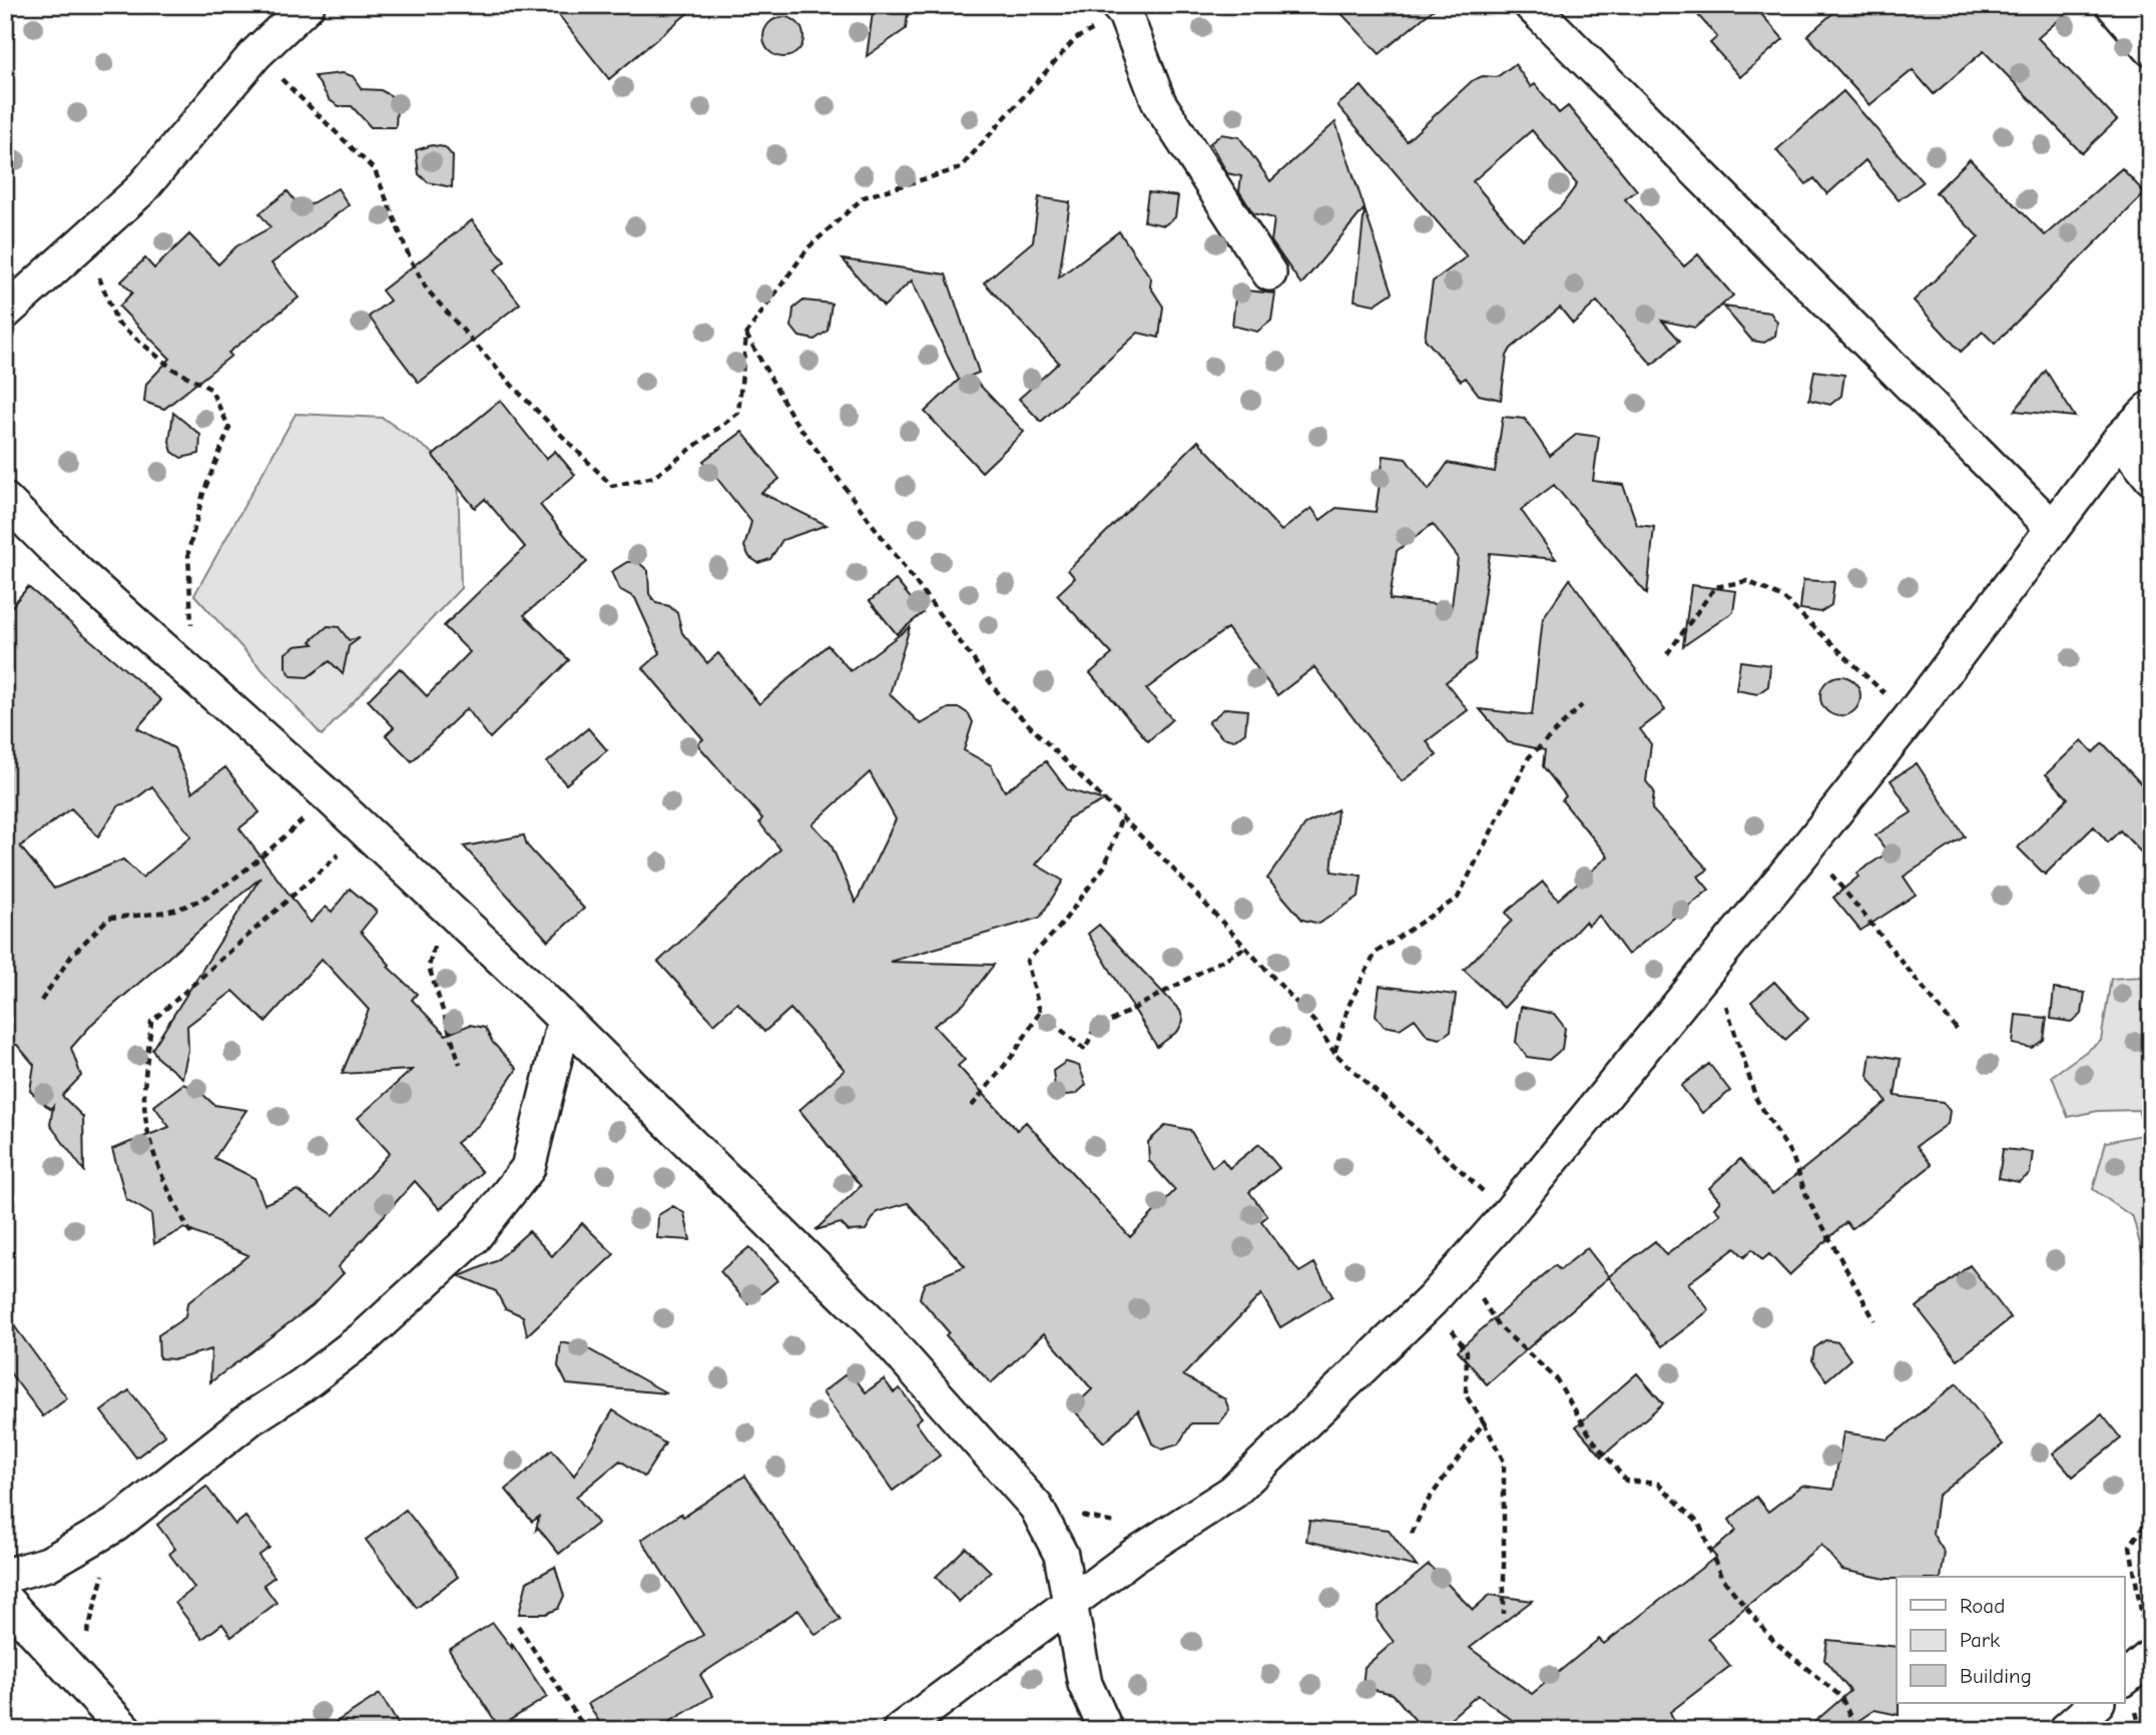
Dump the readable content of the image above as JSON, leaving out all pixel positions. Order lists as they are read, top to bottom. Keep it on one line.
{"legend":["Road","Park","Building"]}
